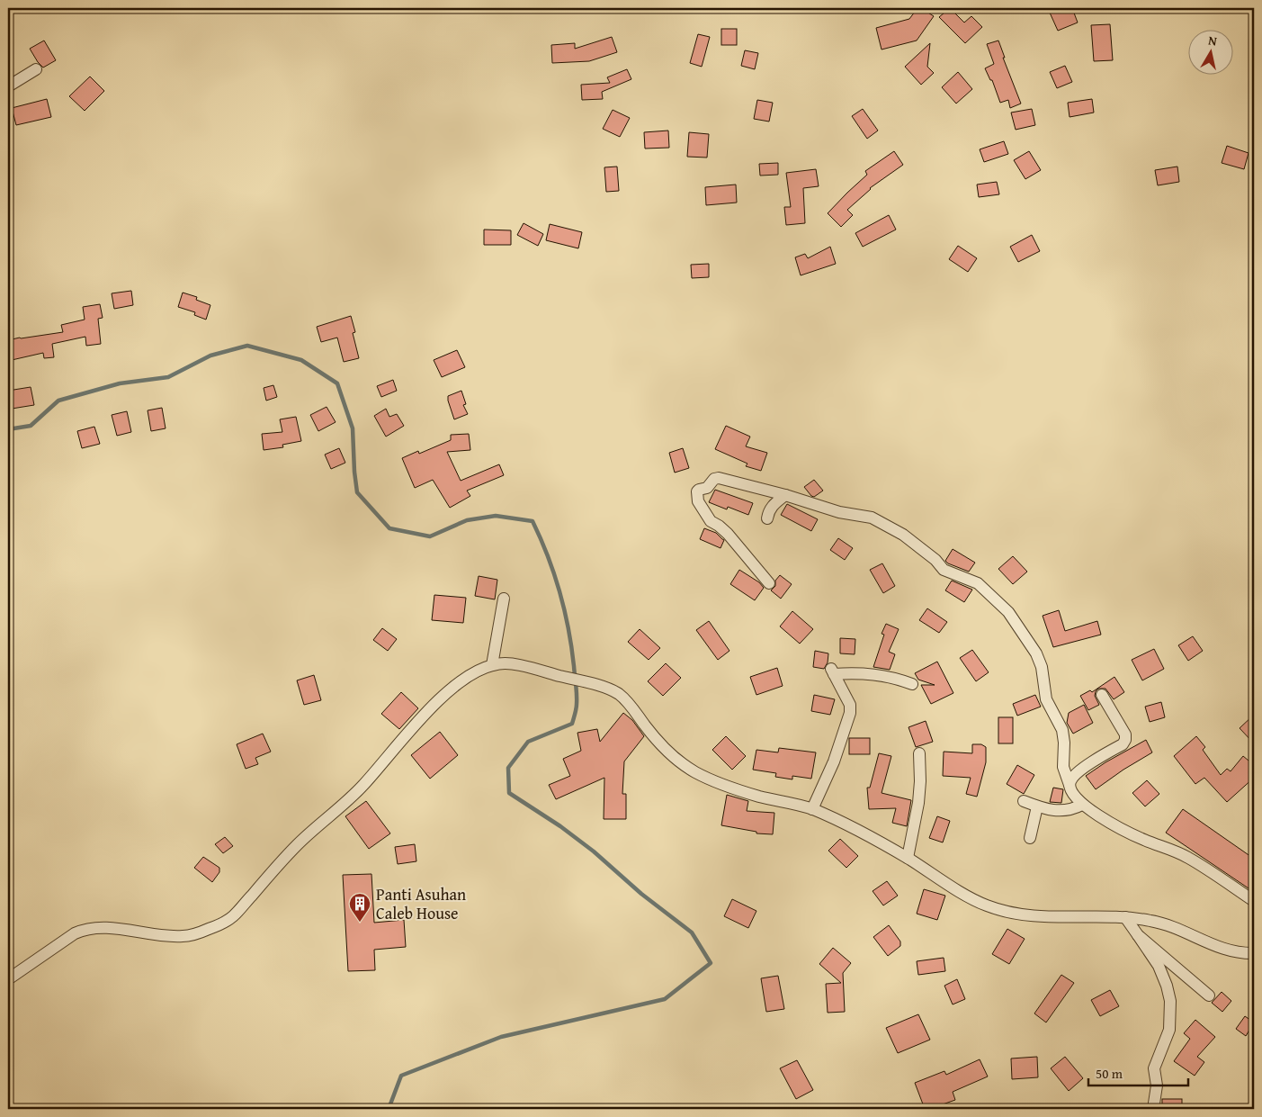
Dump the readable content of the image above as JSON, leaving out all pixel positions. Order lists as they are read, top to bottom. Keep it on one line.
{"places":{"building":["Panti Asuhan Caleb House"]},"scale_bar":"50 m","north":"top"}
